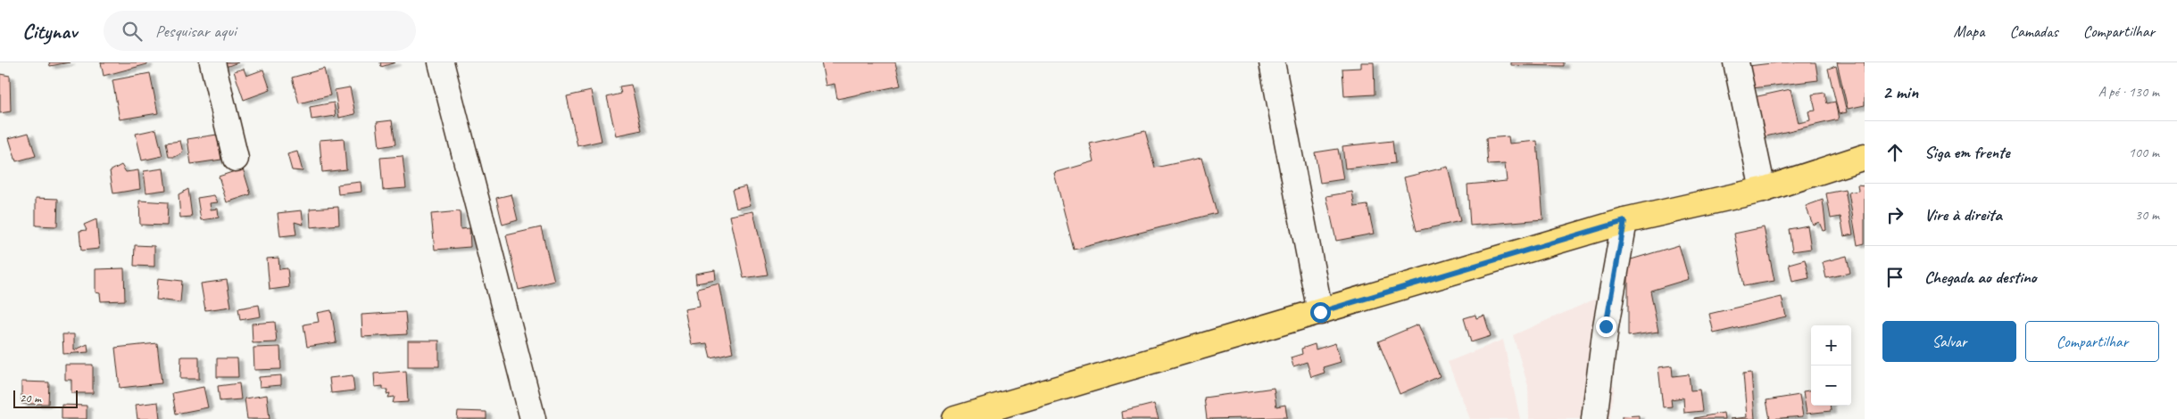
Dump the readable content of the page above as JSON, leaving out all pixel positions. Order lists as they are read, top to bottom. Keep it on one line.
{"scale_bar":"20 m","page":{"header":"Citynav","search":"Pesquisar aqui","nav":["Mapa","Camadas","Compartilhar"],"heading":["2 min","A pé · 130 m"],"list":[["Siga em frente","100 m"],["Vire à direita","30 m"],"Chegada ao destino"],"buttons":["Salvar","Compartilhar"],"map_buttons":["+","−"],"scale":"20 m"}}
